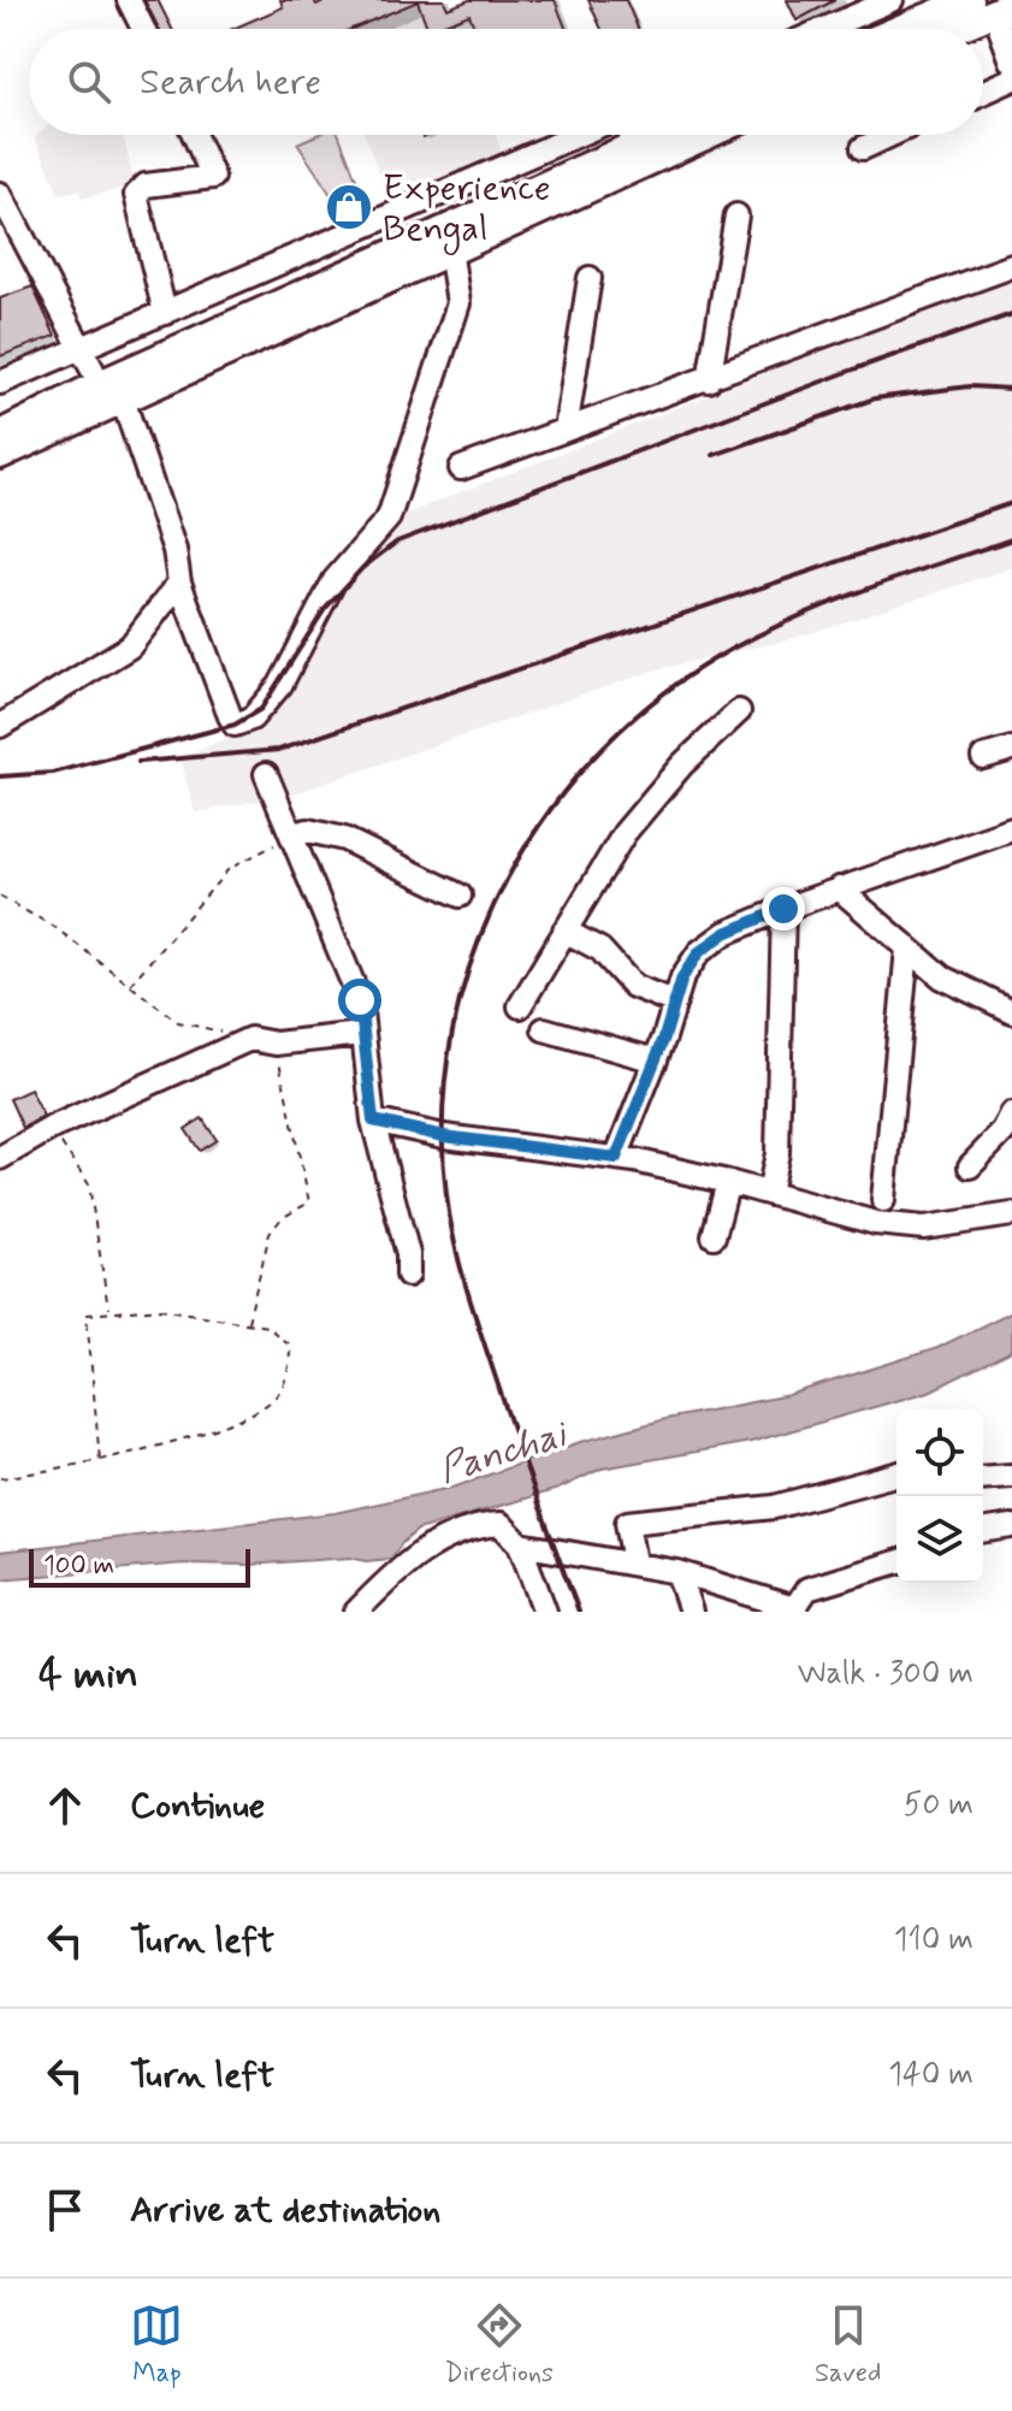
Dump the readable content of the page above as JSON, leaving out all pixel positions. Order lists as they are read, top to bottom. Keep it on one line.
{"water":["Panchai"],"places":{"shop":["Experience Bengal"]},"scale_bar":"100 m","page":{"search":"Search here","scale":"100 m","heading":["4 min","Walk · 300 m"],"list":[["Continue","50 m"],["Turn left","110 m"],["Turn left","140 m"],"Arrive at destination"],"nav":["Map","Directions","Saved"]}}
